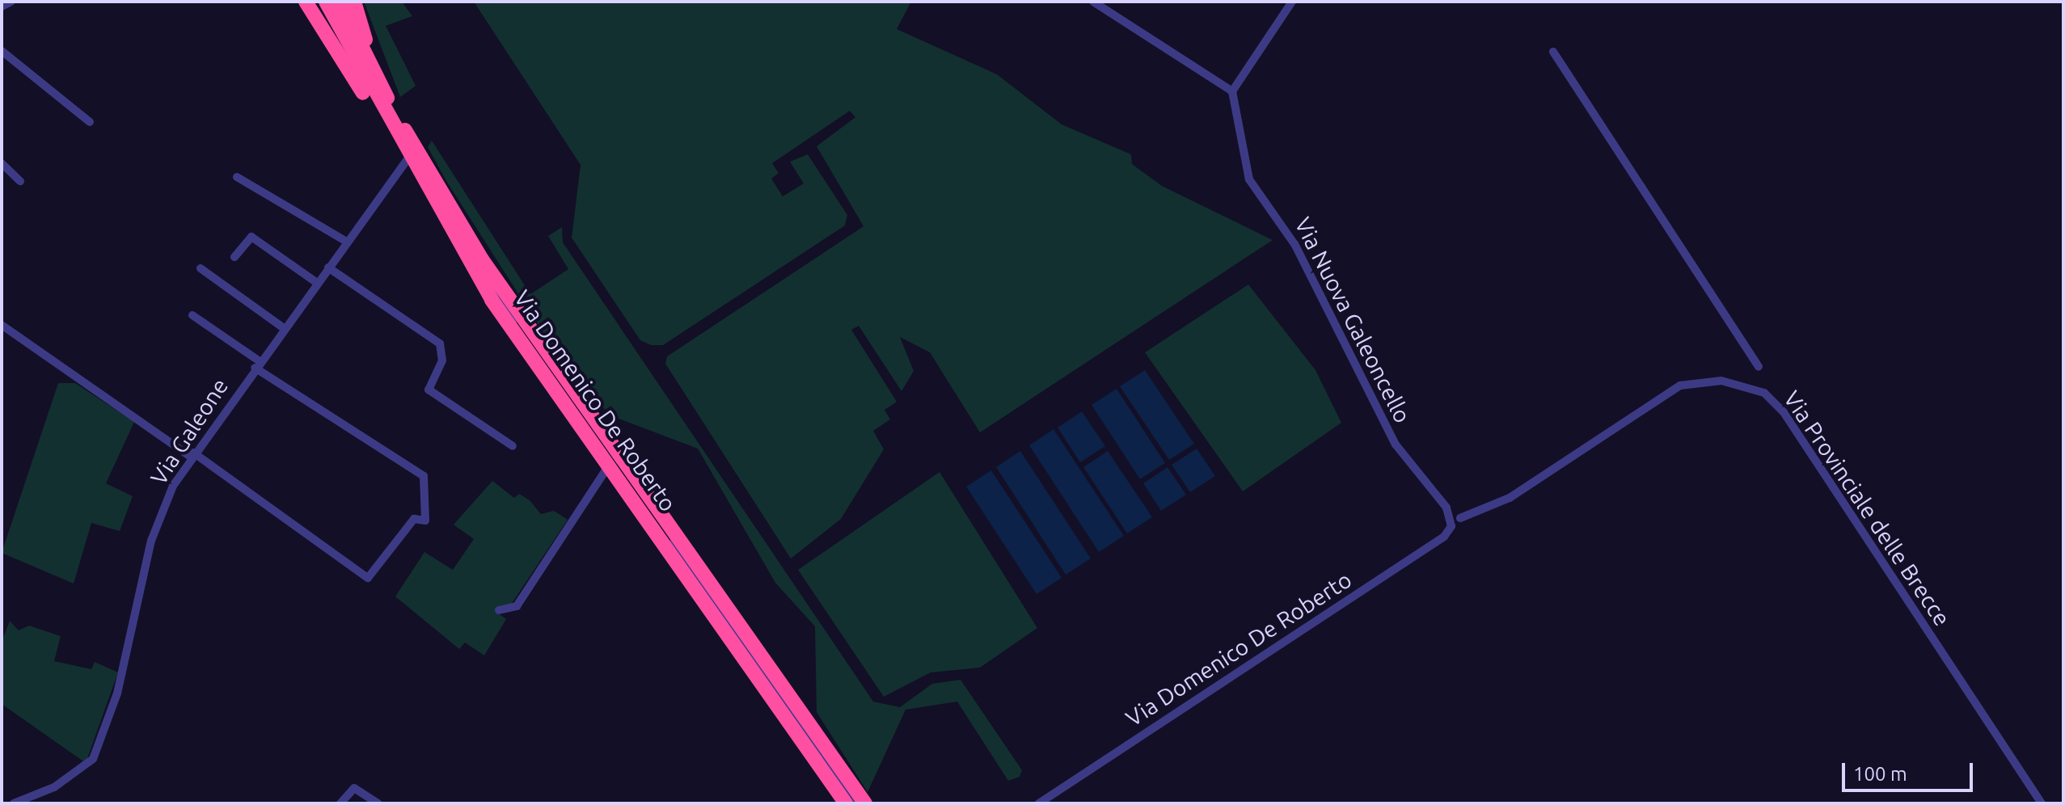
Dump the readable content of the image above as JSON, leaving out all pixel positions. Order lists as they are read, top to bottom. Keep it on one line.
{"streets":{"street":["Via Nuova Galeoncello","Via Domenico De Roberto","Via Galeone","Via Provinciale delle Brecce"]},"crossings":[["Via Nuova Galeoncello","Via Domenico De Roberto"],["Via Nuova Galeoncello","Via Provinciale delle Brecce"],["Via Domenico De Roberto","Via Galeone"],["Via Domenico De Roberto","Via Provinciale delle Brecce"]],"scale_bar":"100 m"}
